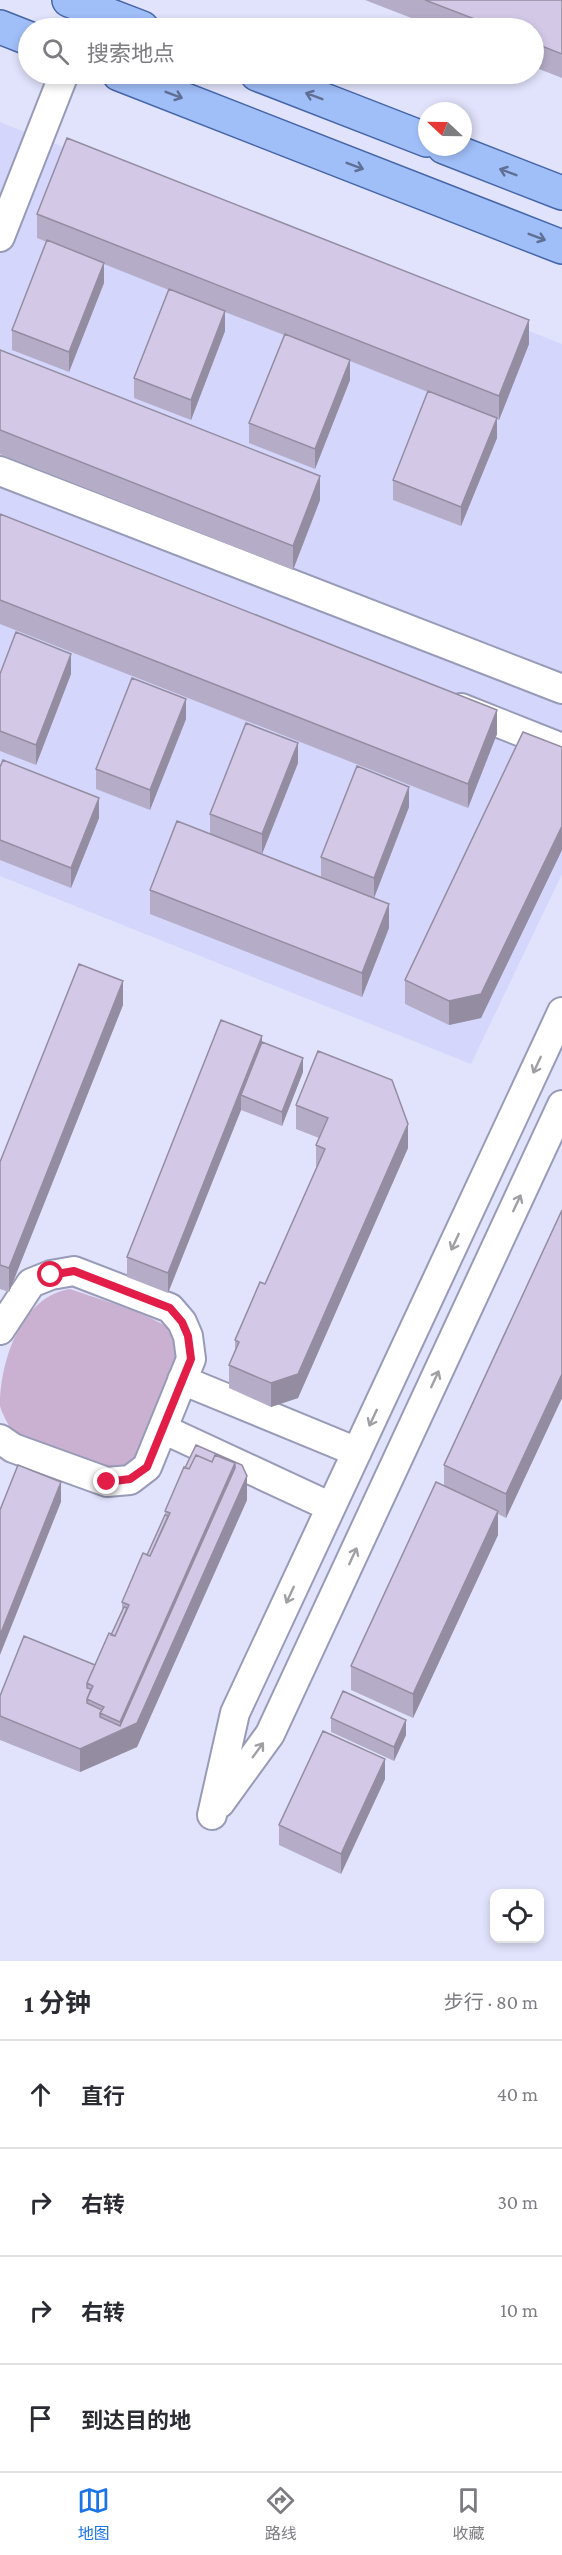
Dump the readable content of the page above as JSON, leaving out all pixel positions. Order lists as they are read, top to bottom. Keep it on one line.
{"north":"left","page":{"search":"搜索地点","heading":["1 分钟","步行 · 80 m"],"list":[["直行","40 m"],["右转","30 m"],["右转","10 m"],"到达目的地"],"nav":["地图","路线","收藏"]}}
